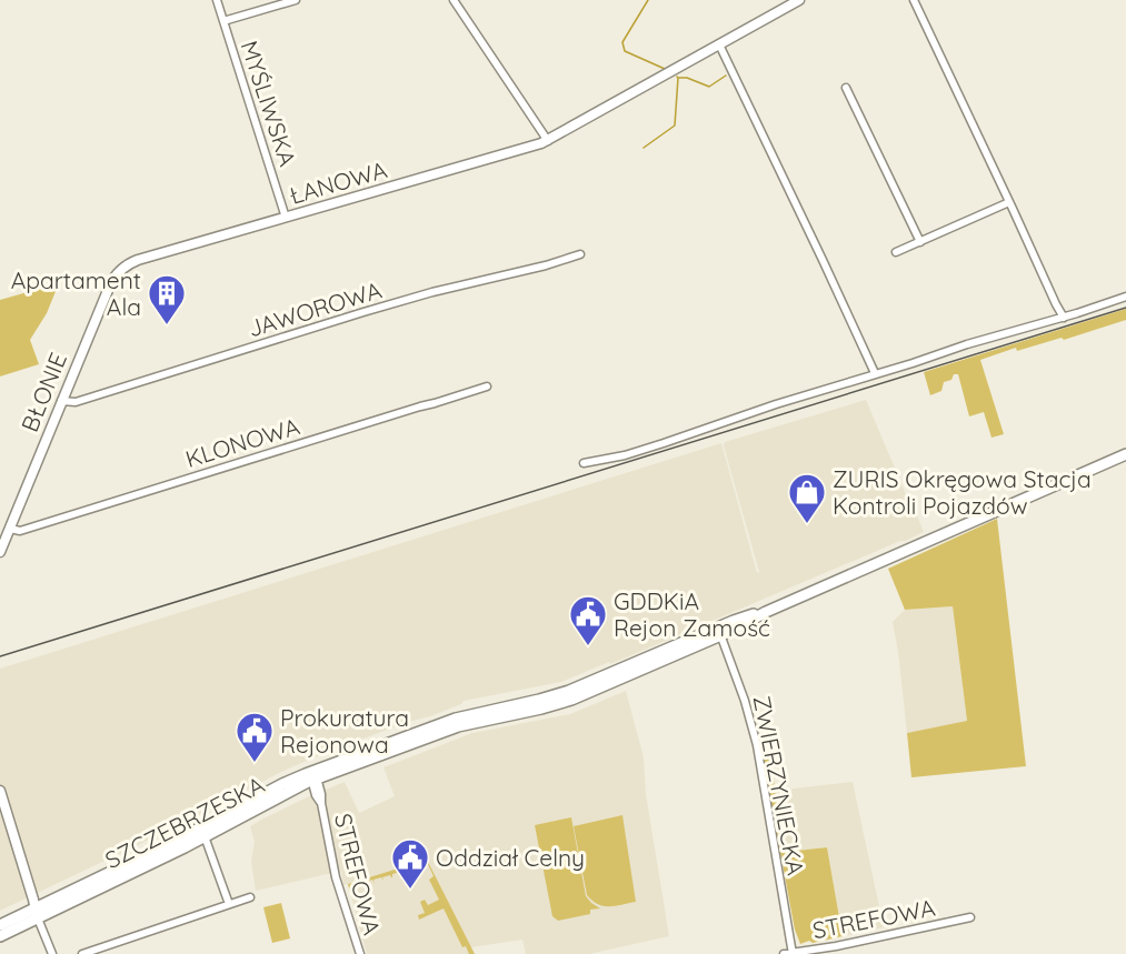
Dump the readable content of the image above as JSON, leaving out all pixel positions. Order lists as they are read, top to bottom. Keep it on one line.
{"streets":{"main road":["SZCZEBRZESKA"],"street":["MYŚLIWSKA","ŁANOWA","JAWOROWA","BŁONIE","KLONOWA","ZWIERZYNIECKA","STREFOWA"]},"crossings":[["MYŚLIWSKA","ŁANOWA"],["ŁANOWA","BŁONIE"],["JAWOROWA","BŁONIE"],["BŁONIE","KLONOWA"],["ZWIERZYNIECKA","SZCZEBRZESKA"],["ZWIERZYNIECKA","STREFOWA"],["SZCZEBRZESKA","STREFOWA"]],"places":{"building":["Apartament Ala"],"shop":["ZURIS Okręgowa Stacja Kontroli Pojazdów"],"public building":["GDDKiA Rejon Zamość","Prokuratura Rejonowa","Oddział Celny"]}}
